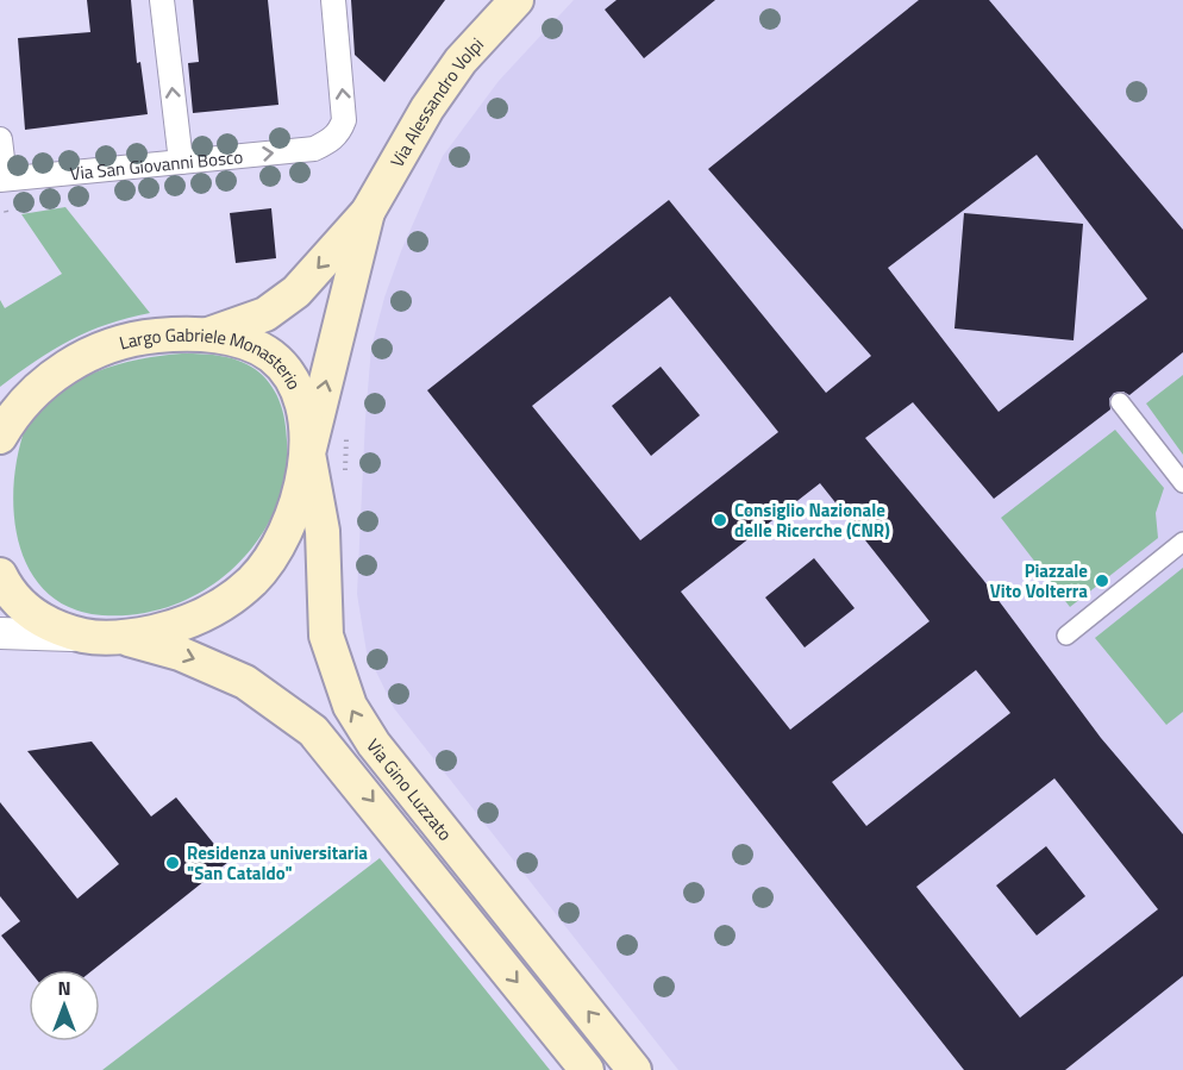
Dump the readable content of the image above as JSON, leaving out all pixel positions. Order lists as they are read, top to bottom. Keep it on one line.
{"streets":{"main road":["Via Alessandro Volpi","Largo Gabriele Monasterio","Via Gino Luzzato"],"street":["Via San Giovanni Bosco"]},"crossings":[["Via Alessandro Volpi","Largo Gabriele Monasterio"],["Via Alessandro Volpi","Via Gino Luzzato"],["Largo Gabriele Monasterio","Via Gino Luzzato"]],"places":["Consiglio Nazionale delle Ricerche (CNR)","Piazzale Vito Volterra","Residenza universitaria \"San Cataldo\""],"north":"top"}
